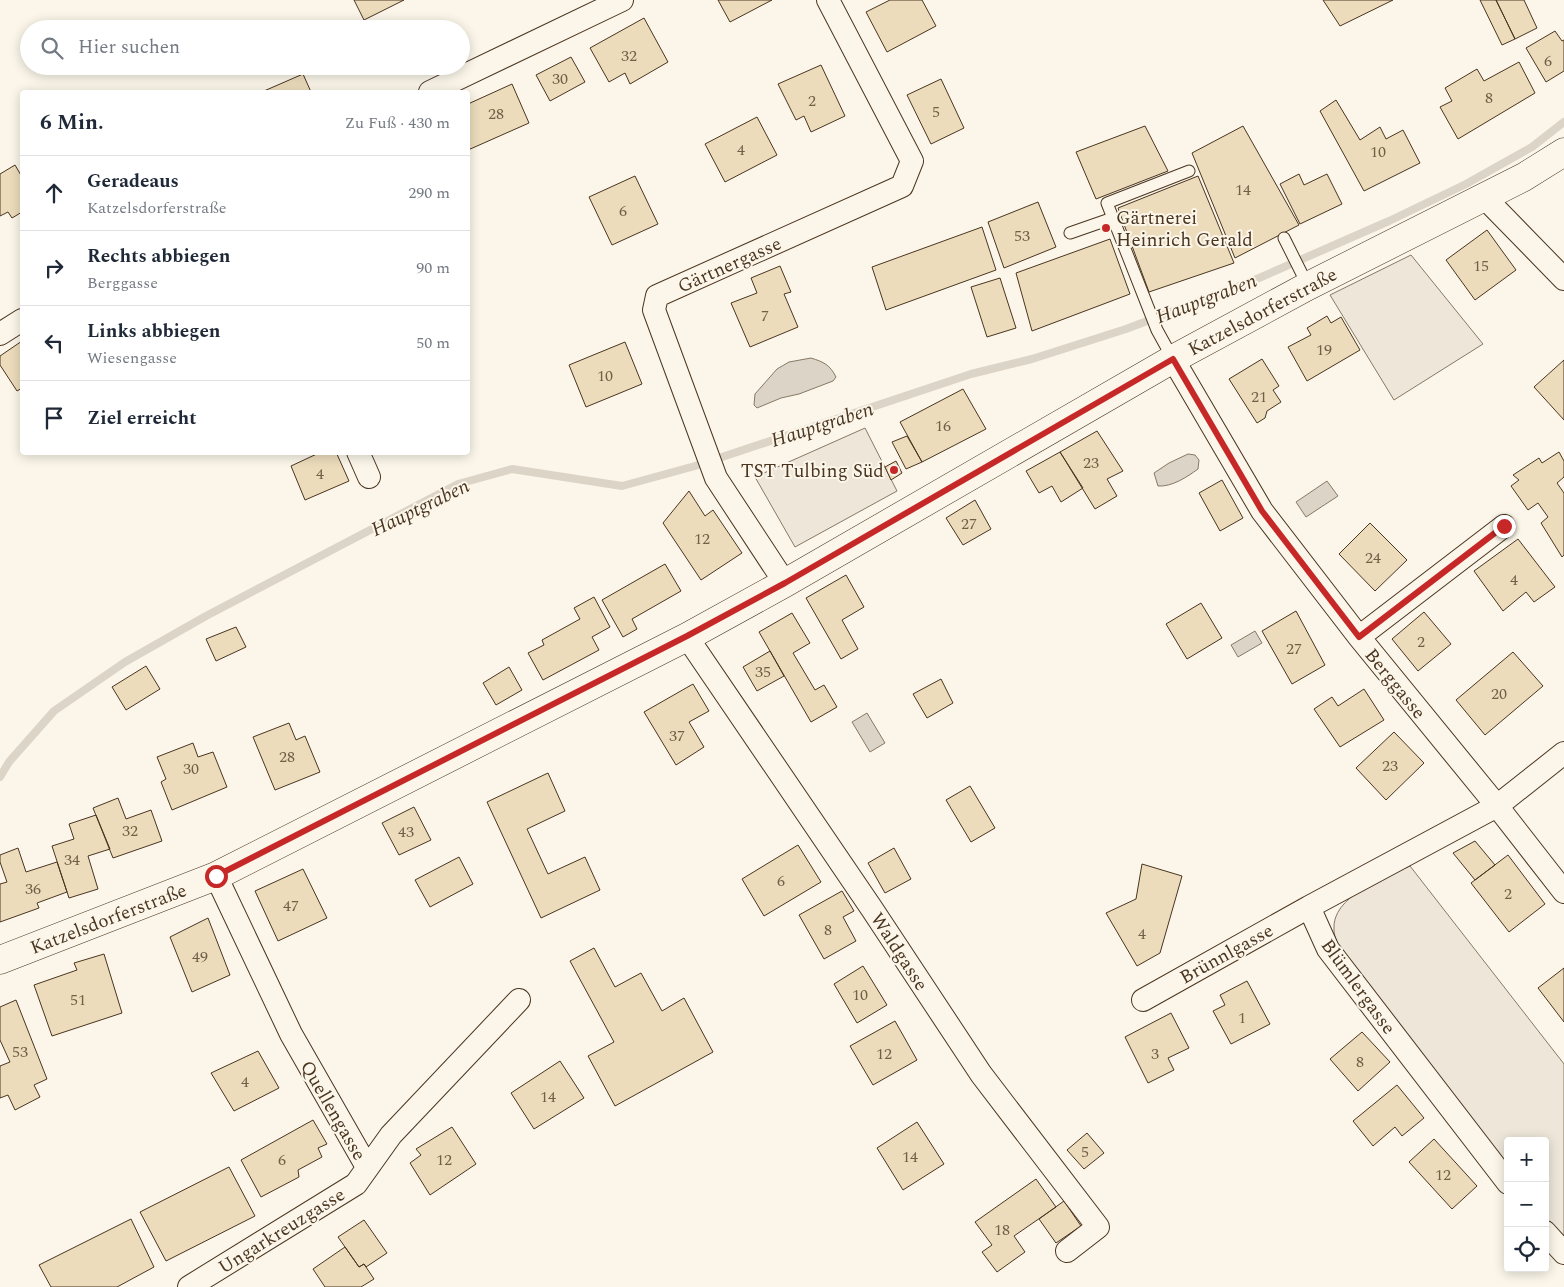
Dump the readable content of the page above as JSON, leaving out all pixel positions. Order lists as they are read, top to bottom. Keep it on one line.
{"streets":{"street":["Gärtnergasse","Katzelsdorferstraße","Berggasse","Waldgasse","Brünnlgasse","Blümlergasse","Quellengasse","Ungarkreuzgasse"]},"crossings":[["Gärtnergasse","Katzelsdorferstraße"],["Katzelsdorferstraße","Berggasse"],["Katzelsdorferstraße","Waldgasse"],["Katzelsdorferstraße","Quellengasse"],["Brünnlgasse","Blümlergasse"],["Quellengasse","Ungarkreuzgasse"]],"water":["Hauptgraben"],"places":["Gärtnerei Heinrich Gerald","TST Tulbing Süd"],"house_numbers":["32","6","30","8","2","5","28","4","10","14","6","53","15","7","19","10","21","16","23","4","27","12","24","4","2","27","35","20","37","28","23","30","32","43","34","6","36","2","47","8","4","49","10","51","1","53","12","3","8","4","14","5","14","6","12","12","18"],"page":{"search":"Hier suchen","heading":["6 Min.","Zu Fuß · 430 m"],"list":[["Geradeaus","Katzelsdorferstraße","290 m"],["Rechts abbiegen","Berggasse","90 m"],["Links abbiegen","Wiesengasse","50 m"],"Ziel erreicht"],"map_buttons":["+","−"]}}
